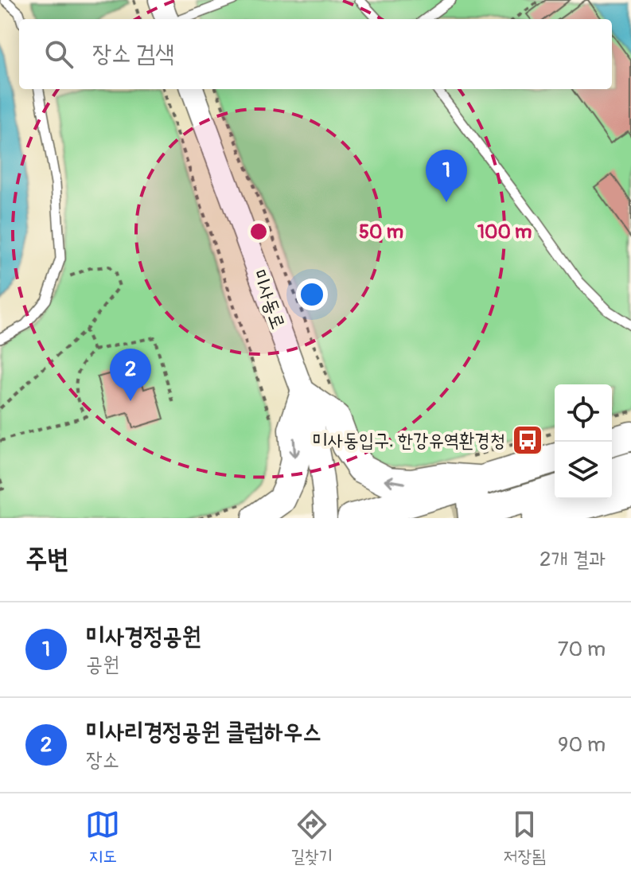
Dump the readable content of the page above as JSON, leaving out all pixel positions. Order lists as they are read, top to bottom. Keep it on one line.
{"streets":{"street":["미사동로"]},"places":{"bus stop":["미사동입구. 한강유역환경청"]},"page":{"search":"장소 검색","pins":["1","2"],"heading":["주변","2개 결과"],"list":[{"mark":"1","name":"미사경정공원","note":"공원","value":"70 m"},{"mark":"2","name":"미사리경정공원 클럽하우스","note":"장소","value":"90 m"}],"nav":["지도","길찾기","저장됨"]},"rings":["50 m","100 m"]}
